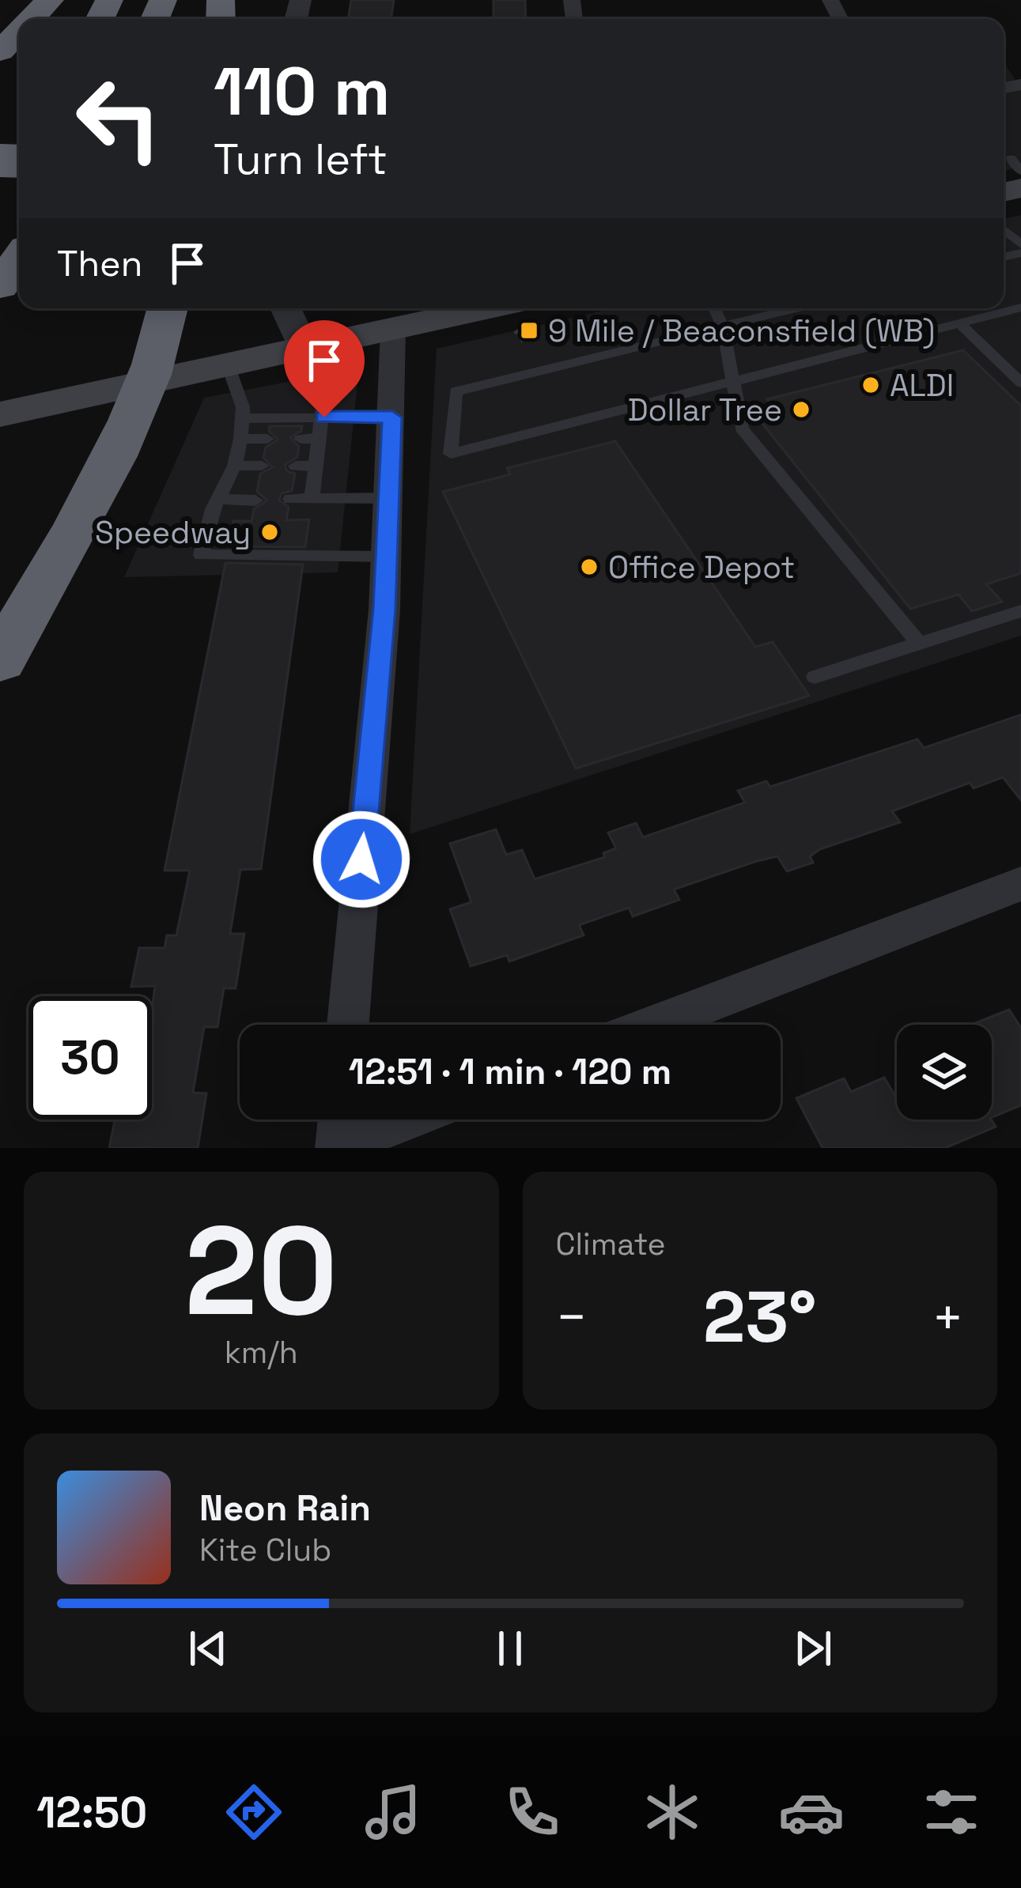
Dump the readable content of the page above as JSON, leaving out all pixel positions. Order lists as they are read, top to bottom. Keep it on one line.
{"places":{"transit":["9 Mile / Beaconsfield (WB)"],"other":["ALDI","Dollar Tree","Speedway","Office Depot"]},"page":{"turn":["110 m","Turn left"],"then":"Then","limit":"30","trip":"12:51 · 1 min · 120 m","tile":[["20","km/h"],"Climate"],"heat":["−","23°","+"],"song":["Neon Rain","Kite Club"],"tabs":"12:50"}}
